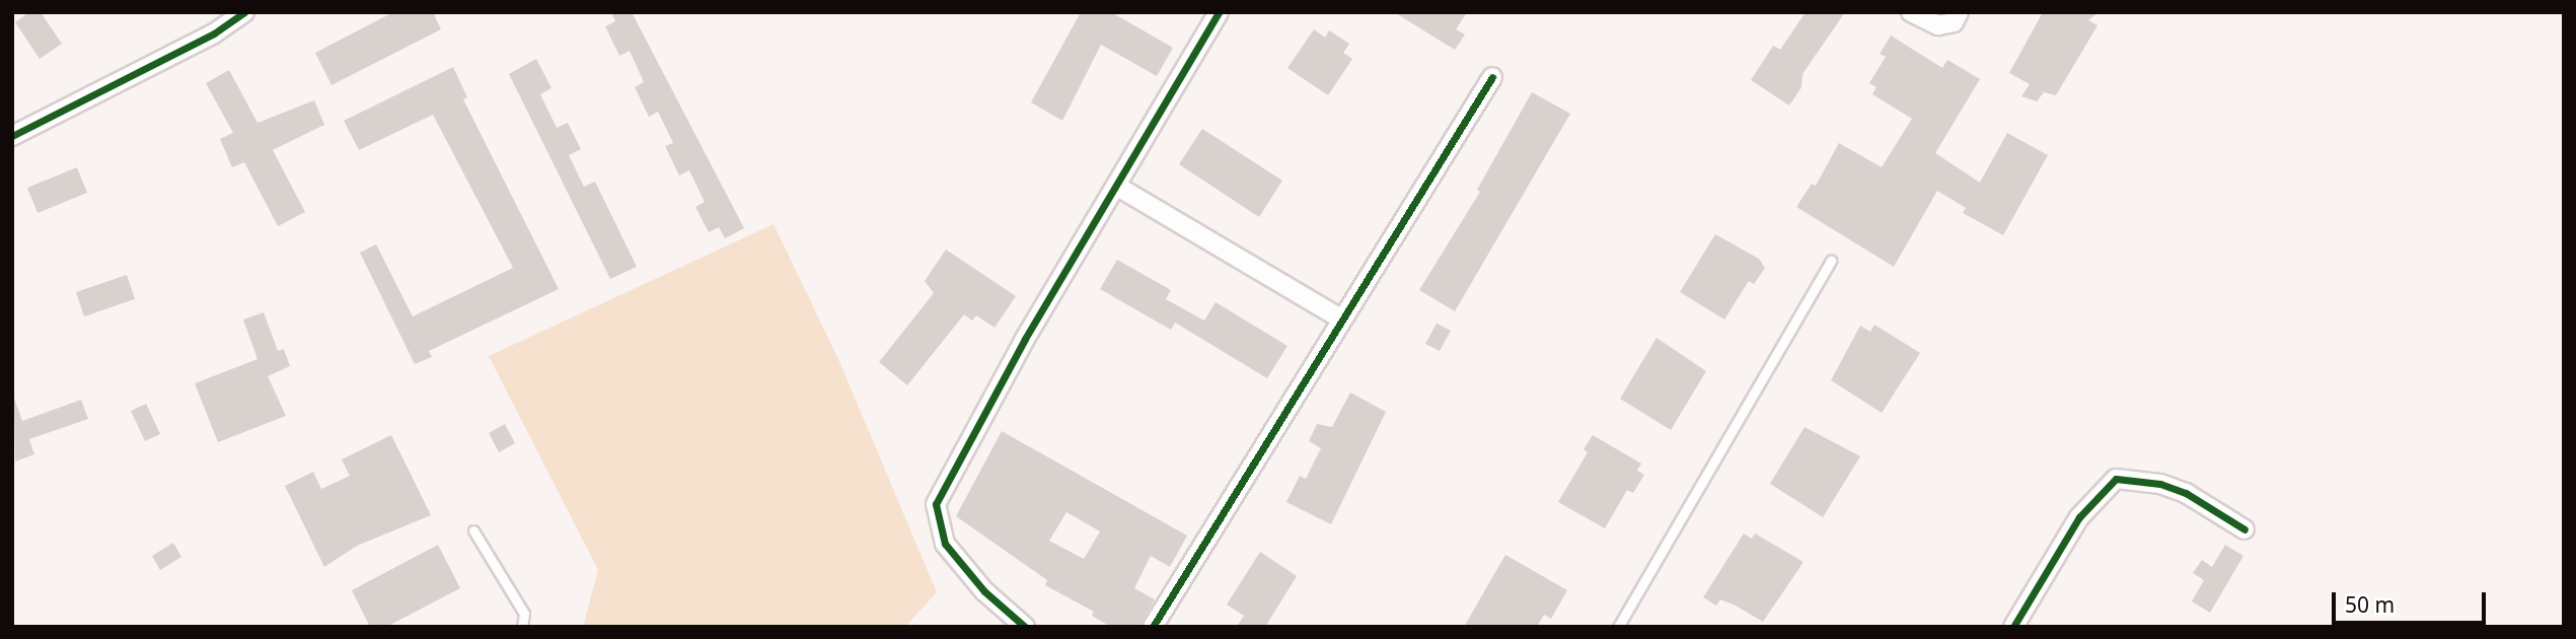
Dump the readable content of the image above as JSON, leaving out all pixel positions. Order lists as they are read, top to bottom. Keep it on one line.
{"scale_bar":"50 m"}
